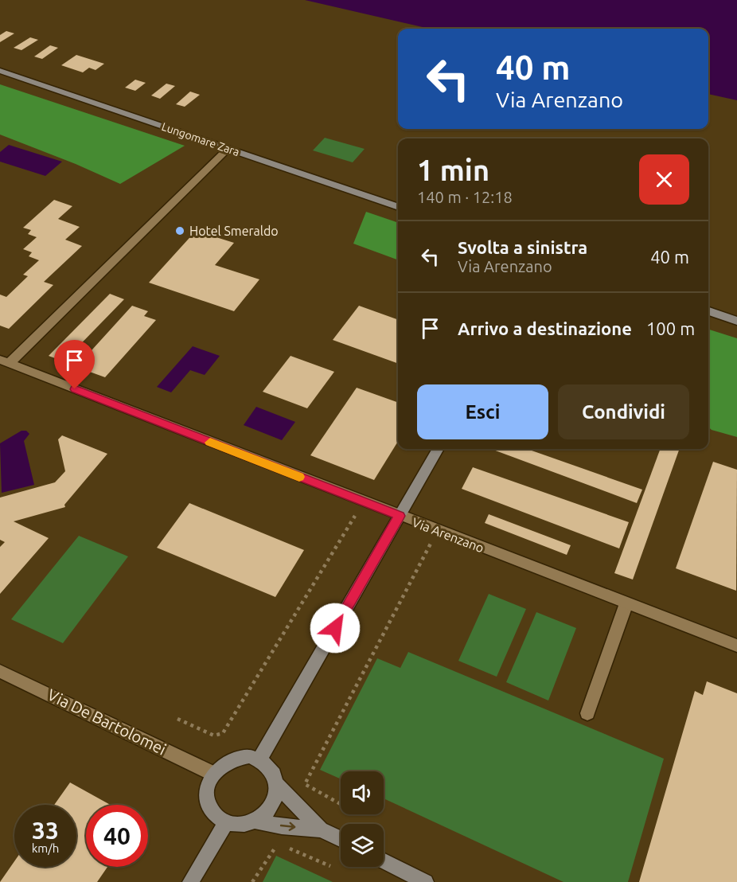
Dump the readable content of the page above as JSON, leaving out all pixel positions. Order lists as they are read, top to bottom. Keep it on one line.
{"streets":{"street":["Lungomare Zara","Via Arenzano","Via De Bartolomei"]},"places":["Hotel Smeraldo"],"page":{"turn":["40 m","Via Arenzano"],"heading":["1 min","140 m · 12:18"],"list":[{"name":"Svolta a sinistra","note":"Via Arenzano","value":"40 m"},{"name":"Arrivo a destinazione","value":"100 m"}],"buttons":["Esci","Condividi"],"speed":"33 km/h","limit":"40"}}
